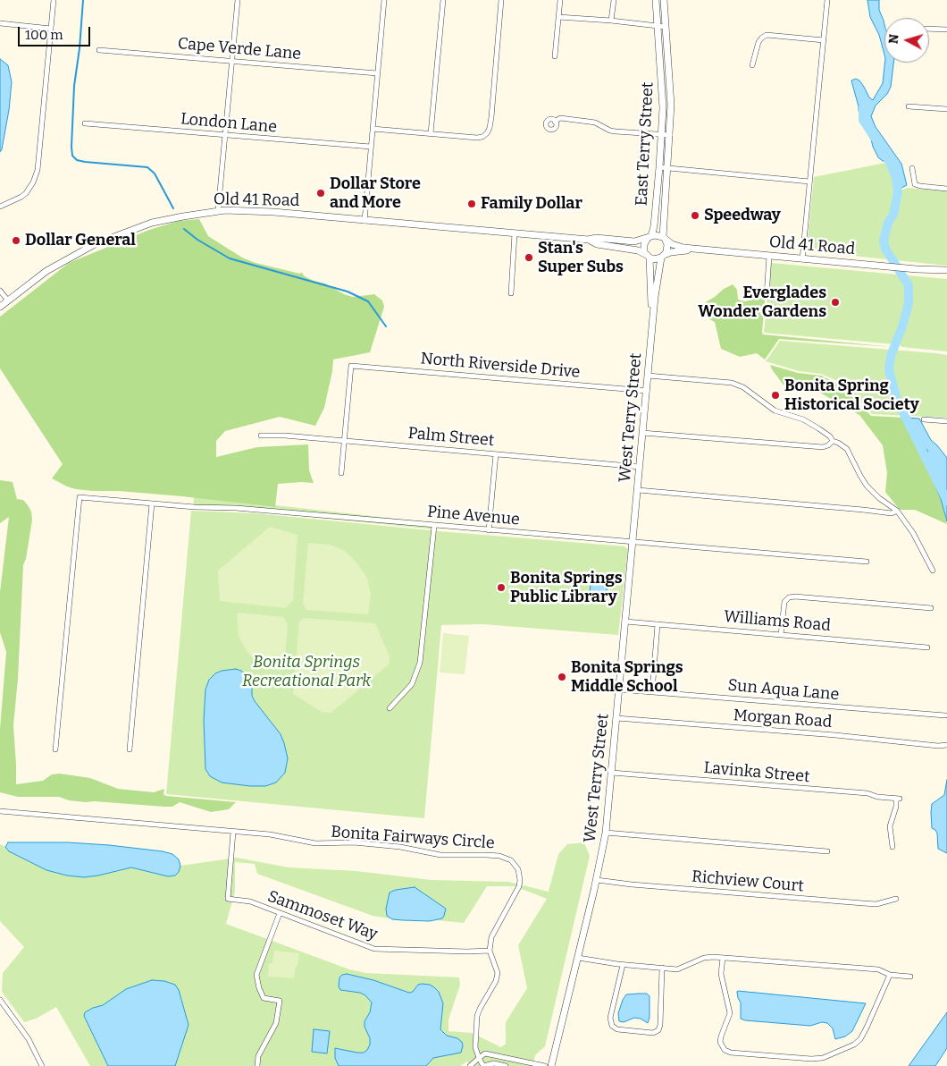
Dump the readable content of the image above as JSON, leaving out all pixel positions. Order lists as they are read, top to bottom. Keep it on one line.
{"streets":{"street":["Cape Verde Lane","London Lane","East Terry Street","Old 41 Road","North Riverside Drive","West Terry Street","Palm Street","Pine Avenue","Williams Road","Sun Aqua Lane","Morgan Road","Lavinka Street","Bonita Fairways Circle","Richview Court","Sammoset Way"]},"crossings":[["East Terry Street","Old 41 Road"],["East Terry Street","West Terry Street"],["Old 41 Road","West Terry Street"],["North Riverside Drive","West Terry Street"],["North Riverside Drive","Palm Street"],["West Terry Street","Palm Street"],["West Terry Street","Pine Avenue"],["West Terry Street","Williams Road"],["West Terry Street","Sun Aqua Lane"],["West Terry Street","Morgan Road"],["West Terry Street","Lavinka Street"],["West Terry Street","Richview Court"],["Bonita Fairways Circle","Sammoset Way"]],"parks":["Bonita Springs Recreational Park"],"places":["Dollar Store and More","Family Dollar","Speedway","Dollar General","Stan's Super Subs","Everglades Wonder Gardens","Bonita Spring Historical Society","Bonita Springs Public Library","Bonita Springs Middle School"],"scale_bar":"100 m","north":"left"}
